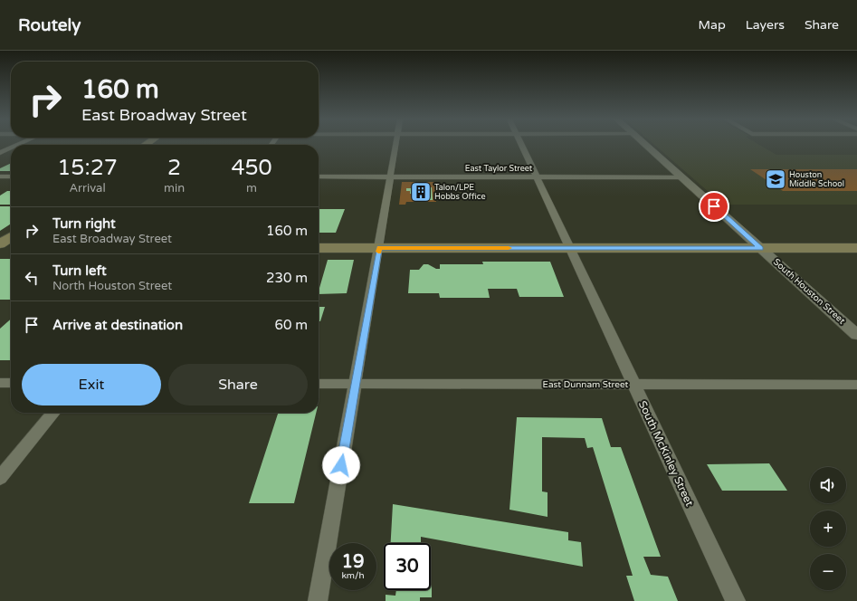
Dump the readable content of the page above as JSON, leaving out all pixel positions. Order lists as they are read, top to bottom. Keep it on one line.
{"streets":{"street":["East Taylor Street","South Houston Street","East Dunnam Street","South McKinley Street"]},"crossings":[["East Taylor Street","South Houston Street"],["East Taylor Street","South McKinley Street"],["East Dunnam Street","South McKinley Street"]],"places":{"school or university":["Houston Middle School"],"building":["Talon/LPE Hobbs Office"]},"page":{"header":"Routely","nav":["Map","Layers","Share"],"turn":["160 m","East Broadway Street"],"eta":["15:27","Arrival","2","min","450","m"],"list":[{"name":"Turn right","note":"East Broadway Street","value":"160 m"},{"name":"Turn left","note":"North Houston Street","value":"230 m"},{"name":"Arrive at destination","value":"60 m"}],"buttons":["Exit","Share"],"map_buttons":["+","−"],"speed":"19 km/h","limit":"30"}}
